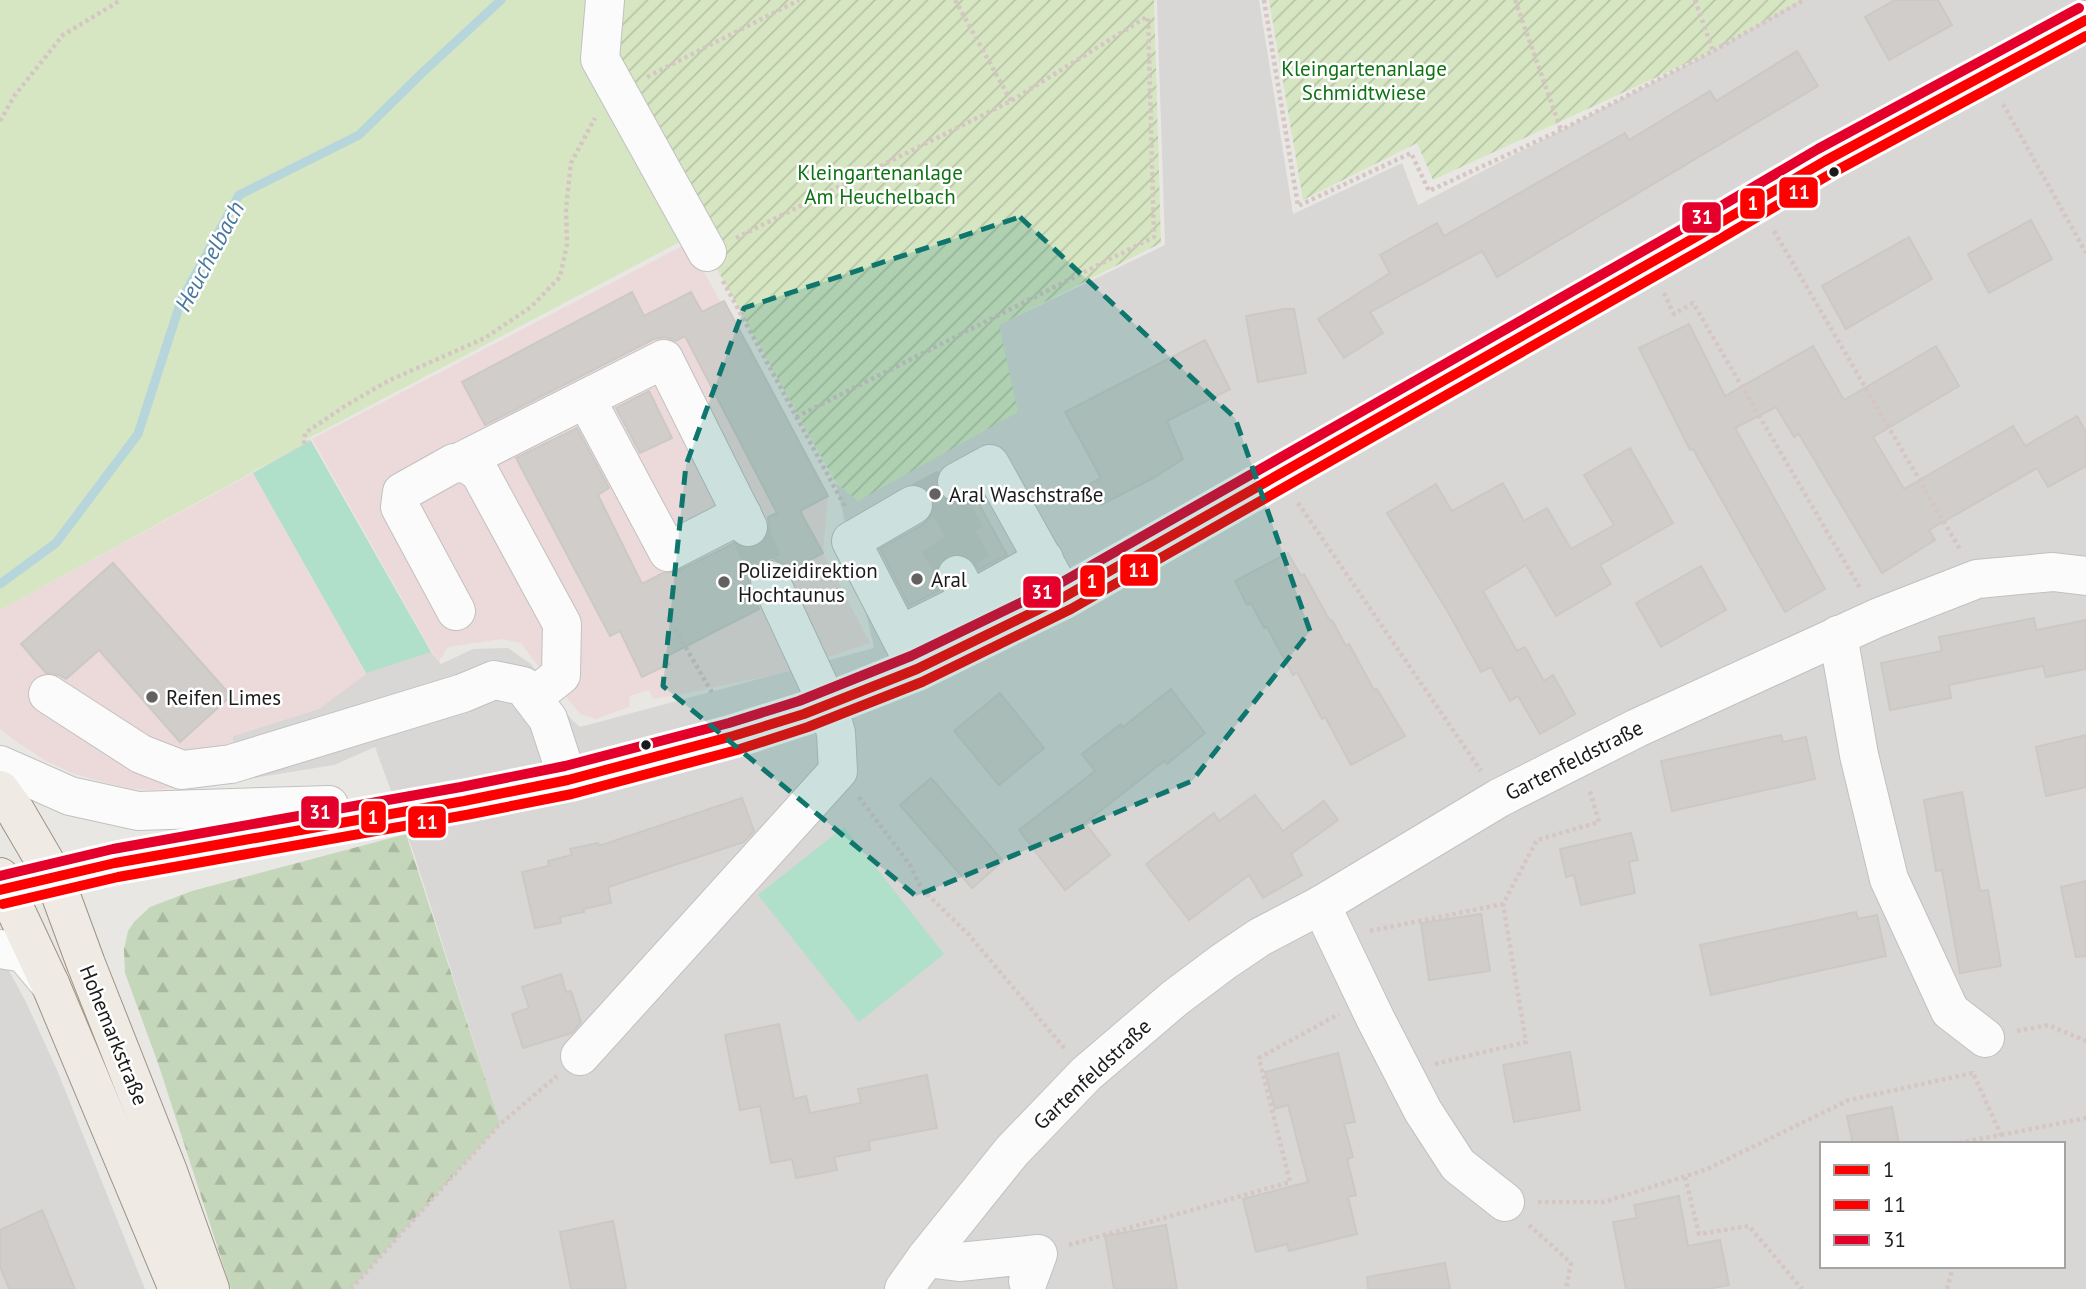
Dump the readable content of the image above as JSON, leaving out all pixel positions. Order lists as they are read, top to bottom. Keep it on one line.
{"streets":{"main road":["Hohemarkstraße"],"street":["Gartenfeldstraße"]},"water":["Heuchelbach"],"parks":["Kleingartenanlage Schmidtwiese","Kleingartenanlage Am Heuchelbach"],"places":["Aral Waschstraße","Aral","Polizeidirektion Hochtaunus","Reifen Limes"],"lines":["transit line 31","transit line 1","transit line 11"],"legend":["1","11","31"]}
